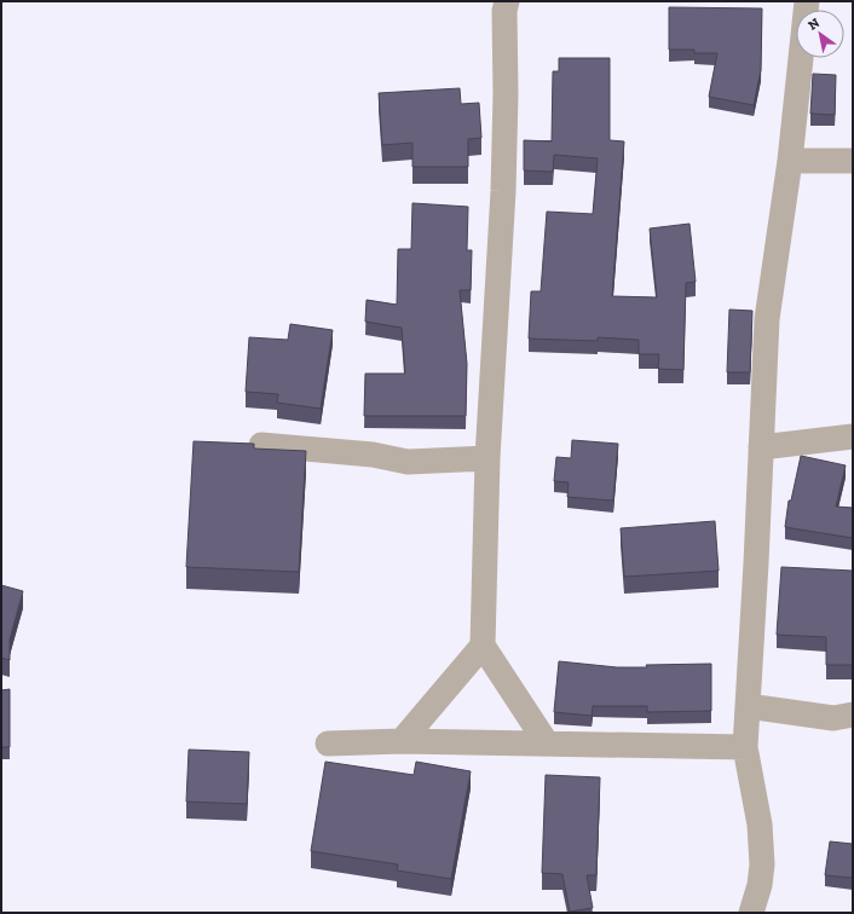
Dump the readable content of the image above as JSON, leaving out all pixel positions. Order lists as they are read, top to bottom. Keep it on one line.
{"north":"top left"}
